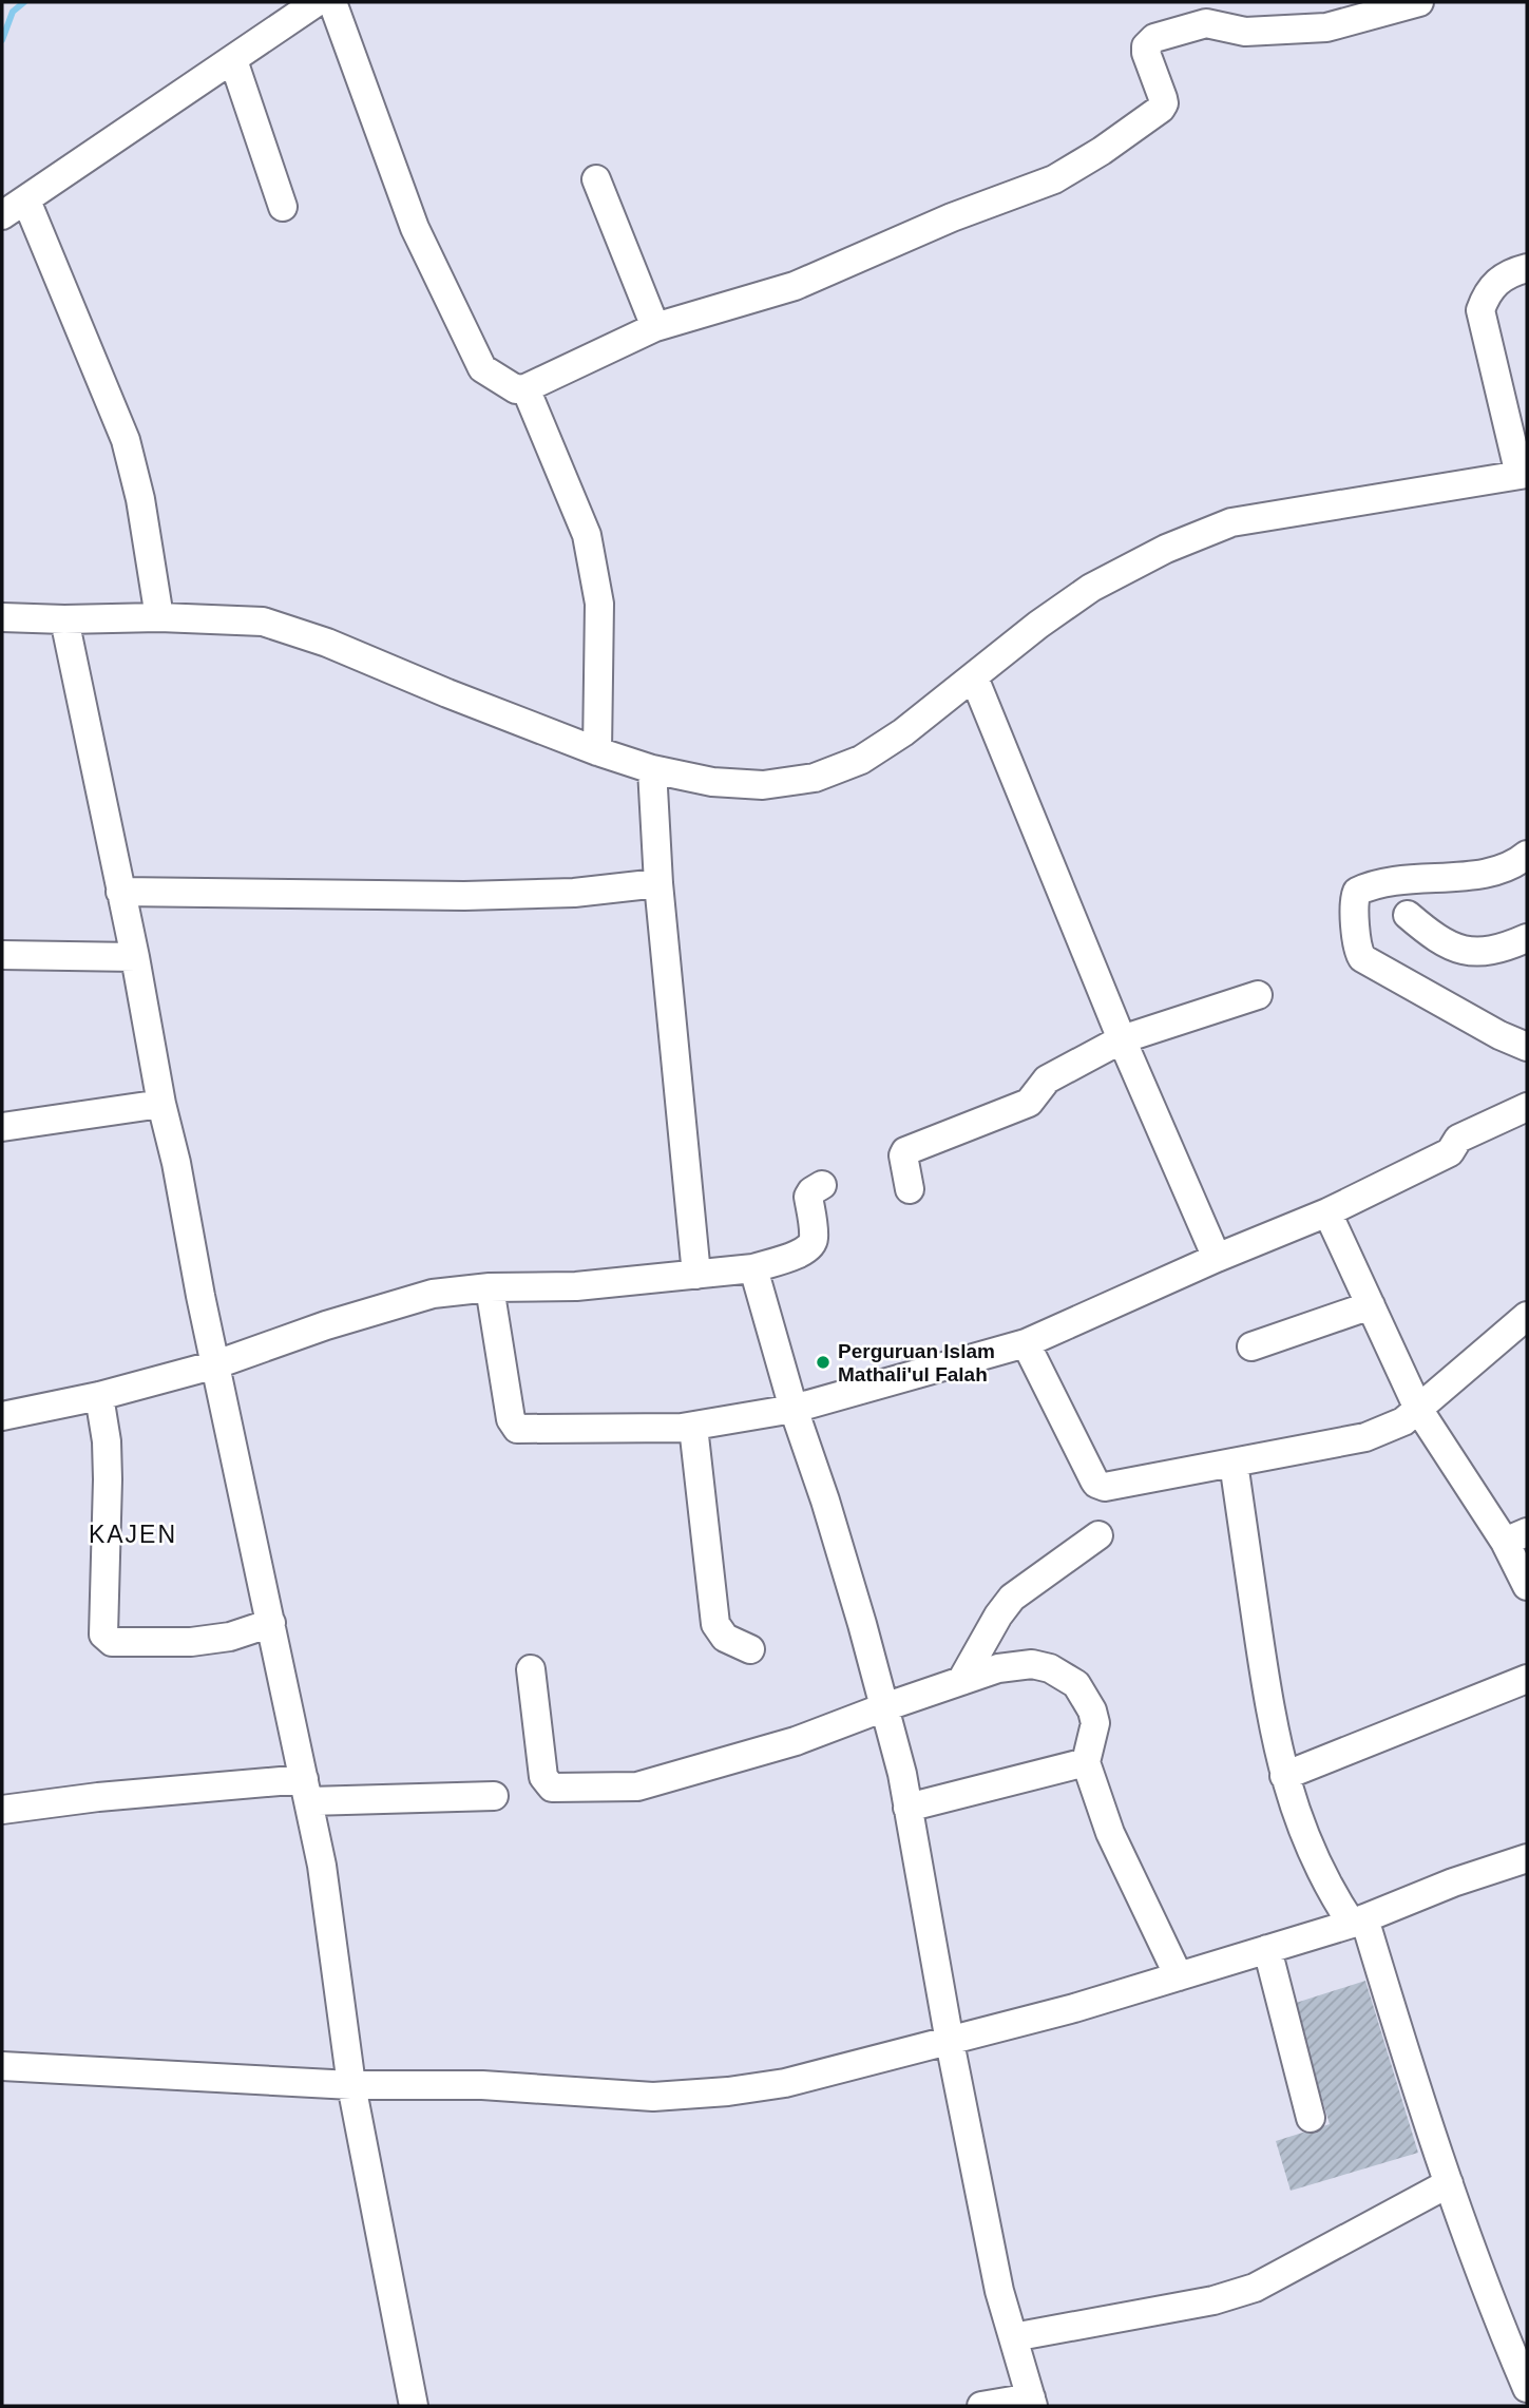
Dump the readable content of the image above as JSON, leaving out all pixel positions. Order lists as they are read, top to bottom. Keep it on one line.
{"districts":["KAJEN"],"places":["Perguruan Islam Mathali'ul Falah"]}
